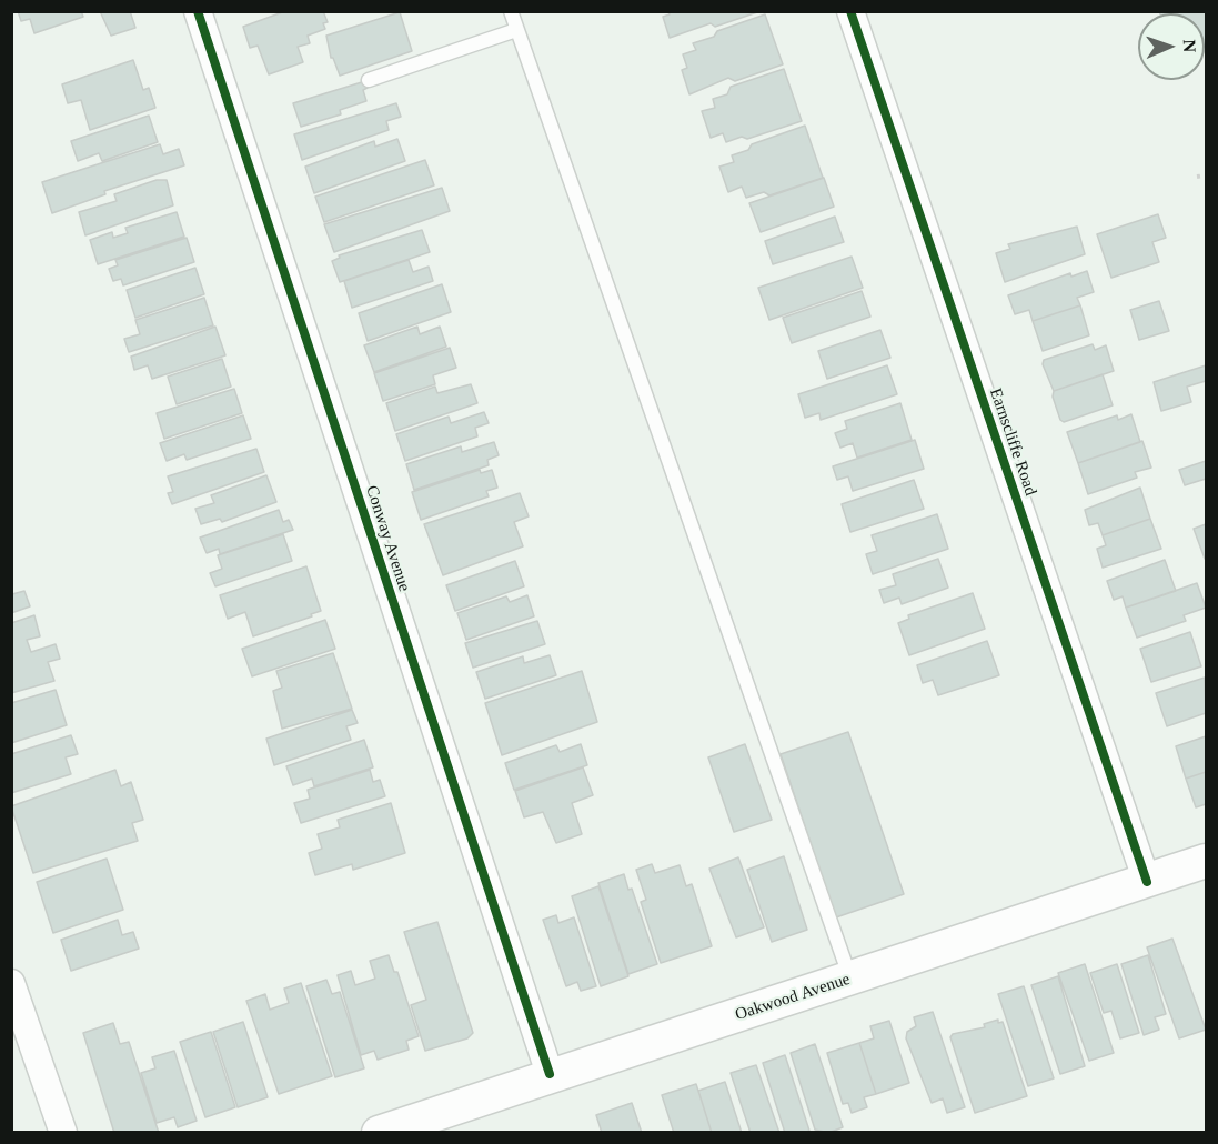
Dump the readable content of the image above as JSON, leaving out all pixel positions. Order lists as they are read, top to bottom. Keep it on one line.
{"streets":{"street":["Earnscliffe Road","Conway Avenue","Oakwood Avenue"]},"crossings":[["Earnscliffe Road","Oakwood Avenue"],["Conway Avenue","Oakwood Avenue"]],"north":"right"}
